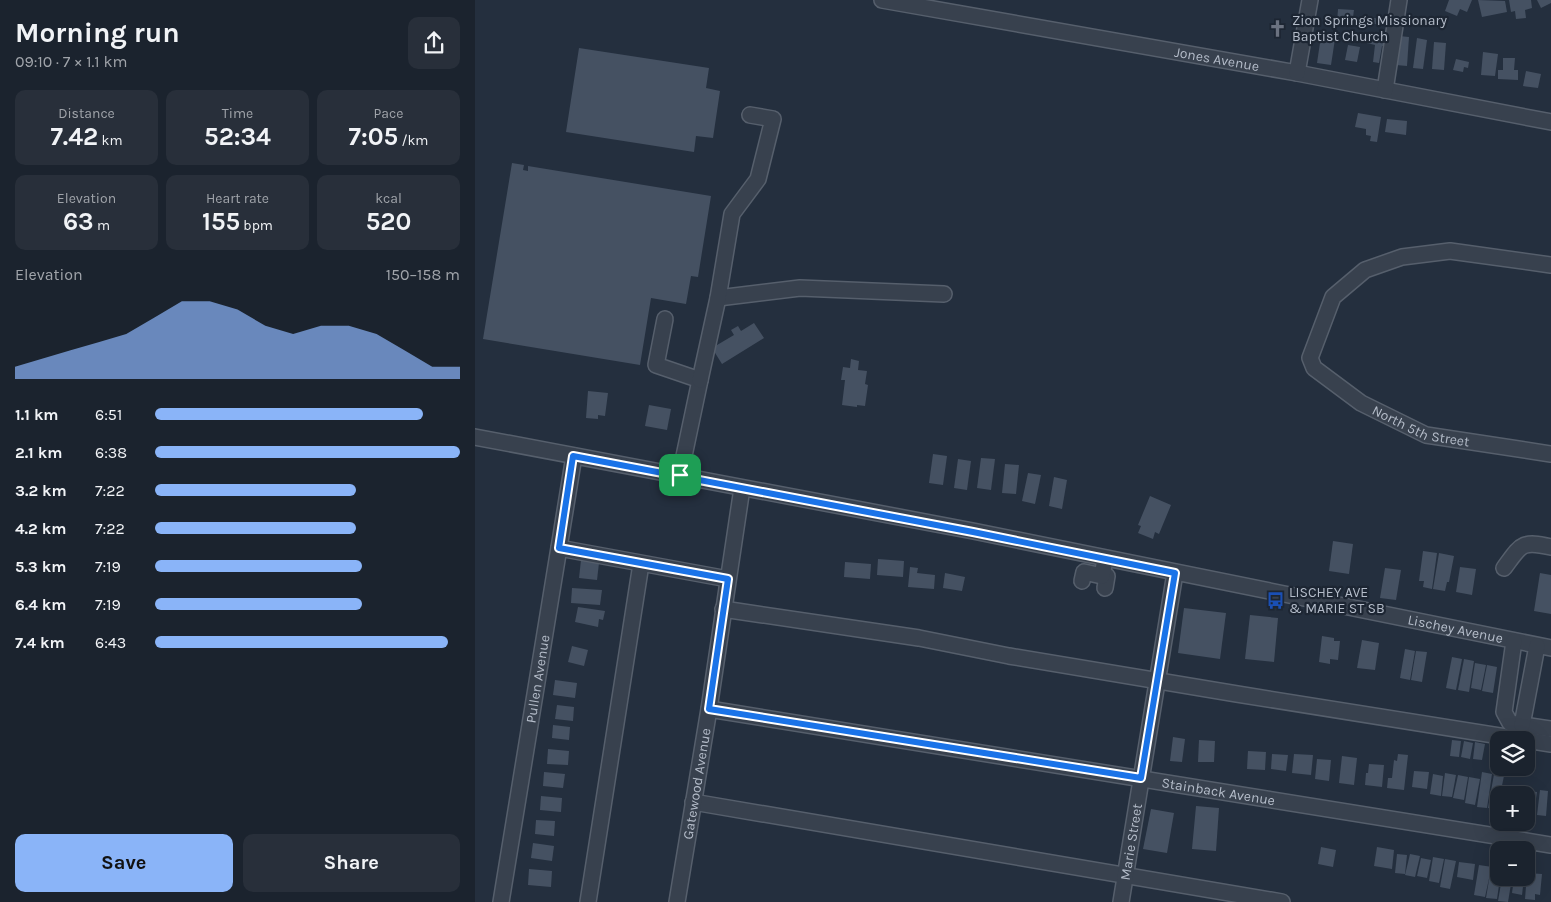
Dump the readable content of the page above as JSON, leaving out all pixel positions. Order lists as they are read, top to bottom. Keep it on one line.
{"streets":{"street":["Jones Avenue","North 5th Street","Lischey Avenue","Pullen Avenue","Gatewood Avenue","Stainback Avenue","Marie Street"]},"crossings":[["Lischey Avenue","Pullen Avenue"],["Lischey Avenue","Gatewood Avenue"],["Lischey Avenue","Marie Street"],["Gatewood Avenue","Stainback Avenue"],["Stainback Avenue","Marie Street"]],"places":{"church":["Zion Springs Missionary Baptist Church"],"bus stop":["LISCHEY AVE & MARIE ST SB"]},"page":{"heading":["Morning run","09:10 · 7 × 1.1 km"],"stats":[["Distance","7.42 km"],["Time","52:34"],["Pace","7:05 /km"],["Elevation","63 m"],["Heart rate","155 bpm"],["kcal","520"]],"chart":["Elevation","150–158 m"],"list":[{"name":"1.1 km","note":"6:51"},{"name":"2.1 km","note":"6:38"},{"name":"3.2 km","note":"7:22"},{"name":"4.2 km","note":"7:22"},{"name":"5.3 km","note":"7:19"},{"name":"6.4 km","note":"7:19"},{"name":"7.4 km","note":"6:43"}],"map_buttons":["+","−"],"buttons":["Save","Share"]}}
